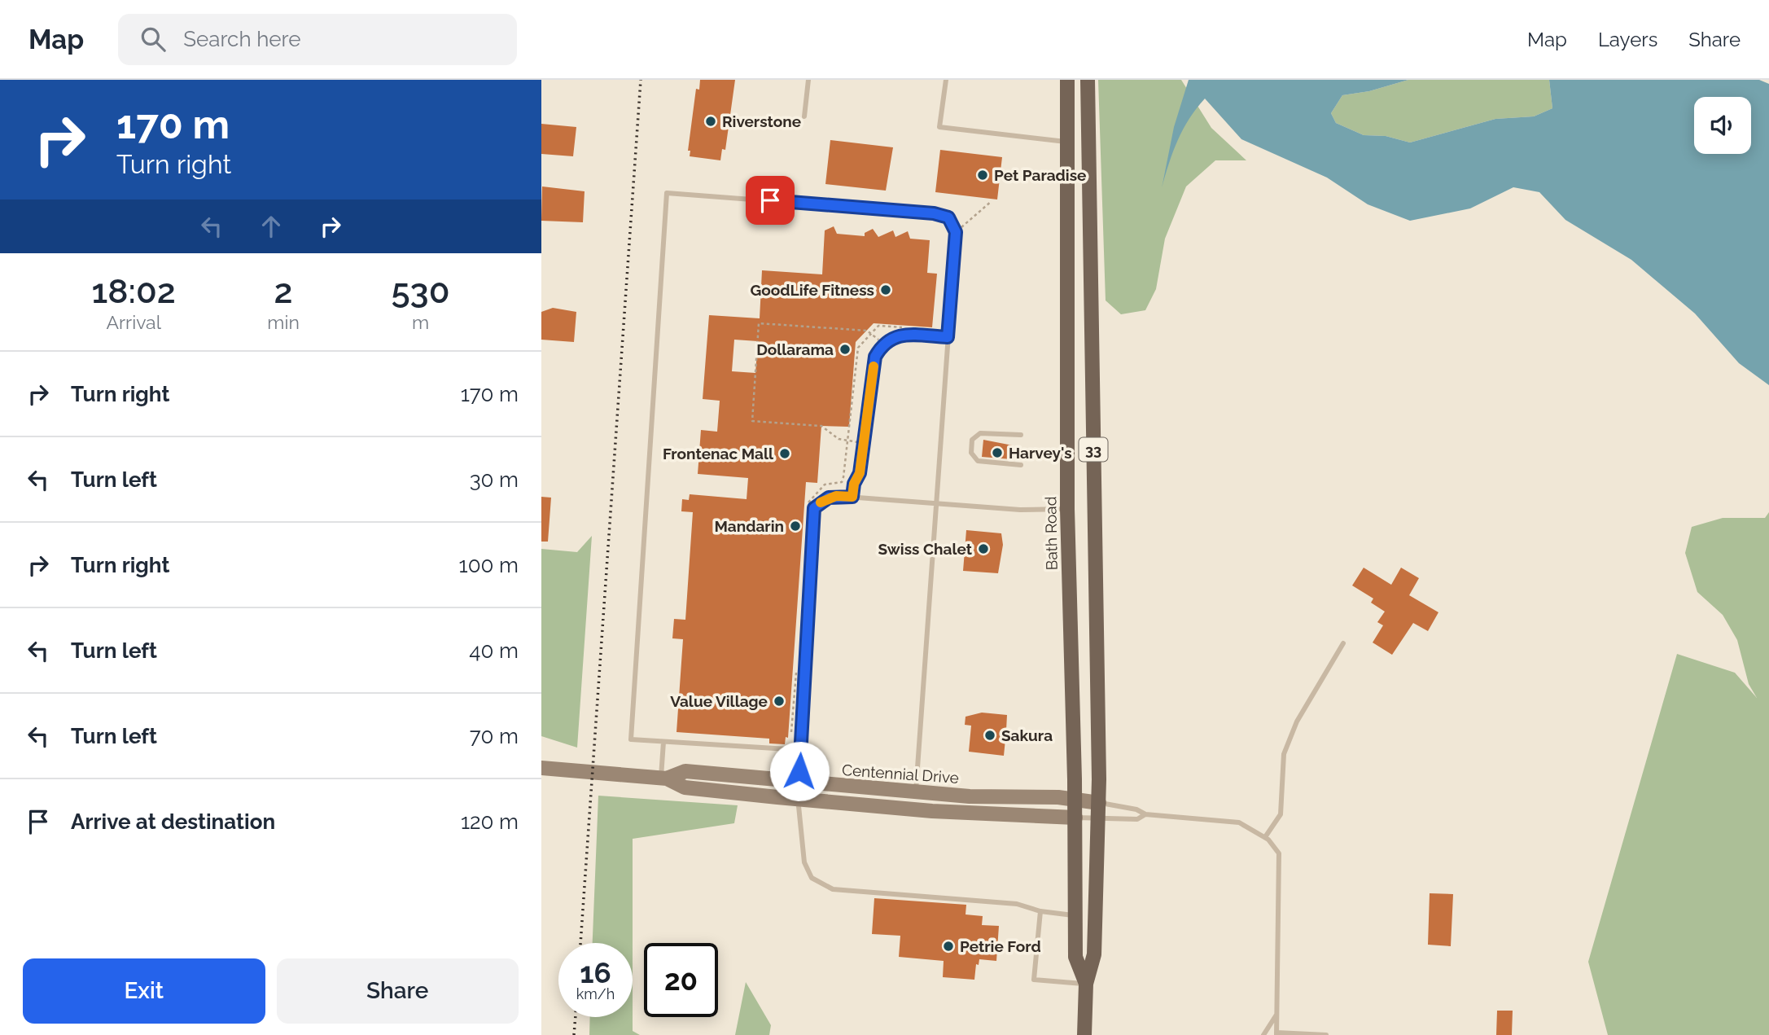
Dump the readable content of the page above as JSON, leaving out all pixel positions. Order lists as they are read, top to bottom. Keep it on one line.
{"streets":{"main road":["33","Bath Road","Centennial Drive"]},"crossings":[["Bath Road","Centennial Drive"]],"places":["Riverstone","Pet Paradise","GoodLife Fitness","Dollarama","Harvey's","Frontenac Mall","Mandarin","Swiss Chalet","Value Village","Sakura","Petrie Ford"],"page":{"header":"Map","search":"Search here","nav":["Map","Layers","Share"],"turn":["170 m","Turn right"],"eta":["18:02","Arrival","2","min","530","m"],"list":[{"name":"Turn right","value":"170 m"},{"name":"Turn left","value":"30 m"},{"name":"Turn right","value":"100 m"},{"name":"Turn left","value":"40 m"},{"name":"Turn left","value":"70 m"},{"name":"Arrive at destination","value":"120 m"}],"speed":"16 km/h","limit":"20","buttons":["Exit","Share"]}}
